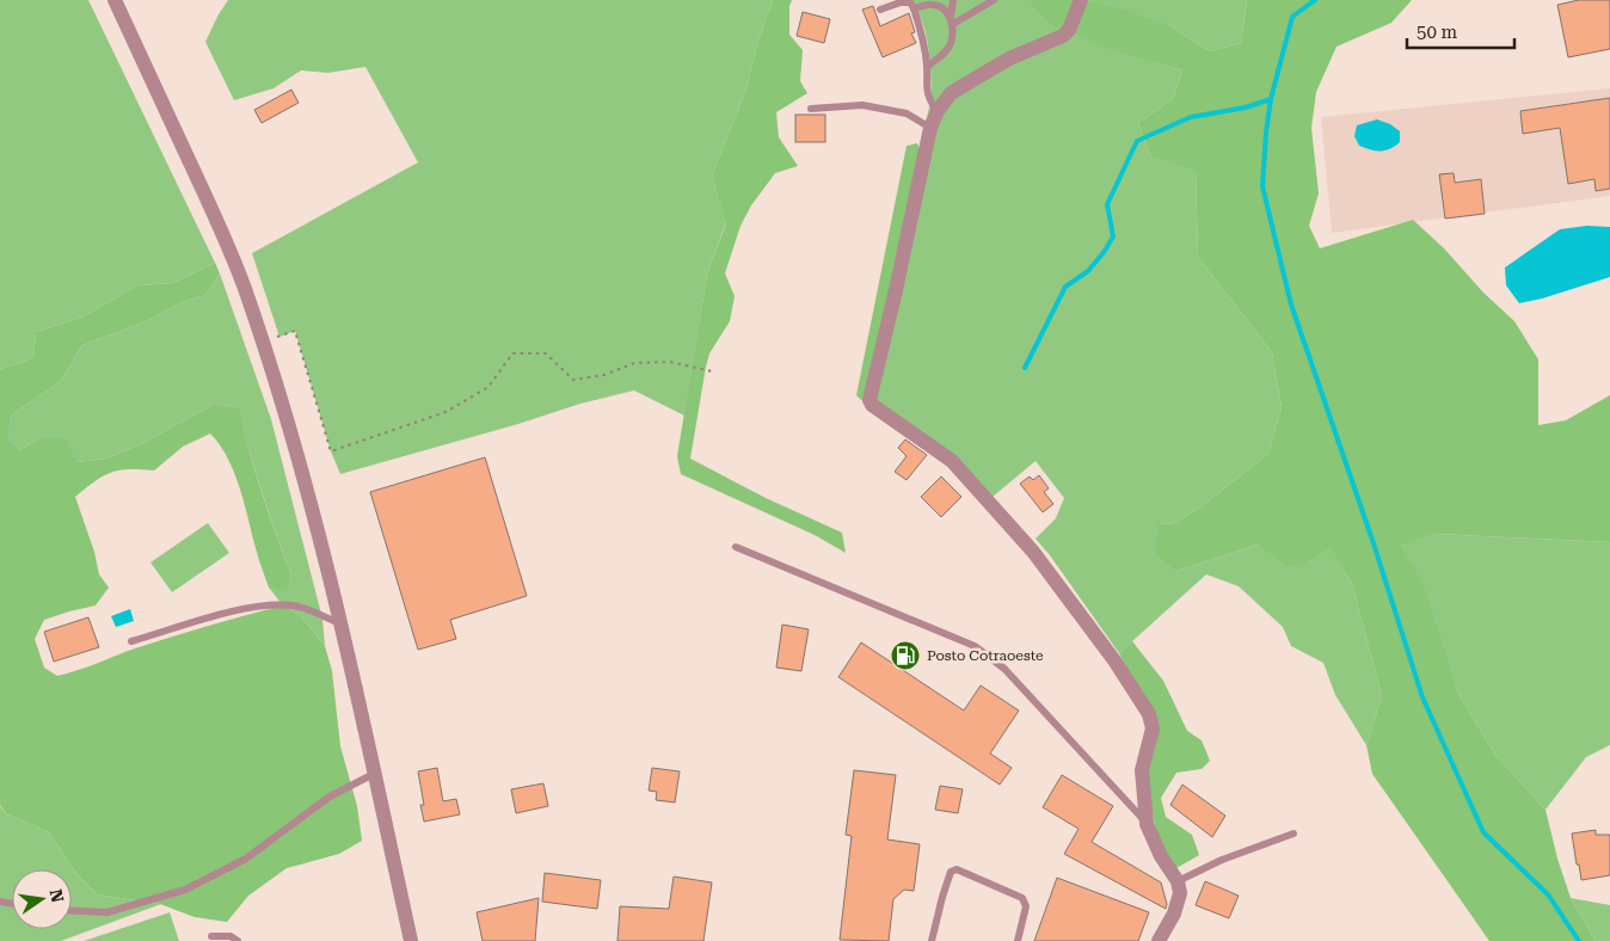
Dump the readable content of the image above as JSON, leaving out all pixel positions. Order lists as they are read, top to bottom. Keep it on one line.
{"places":{"fuel station":["Posto Cotraoeste"]},"scale_bar":"50 m","north":"right"}
